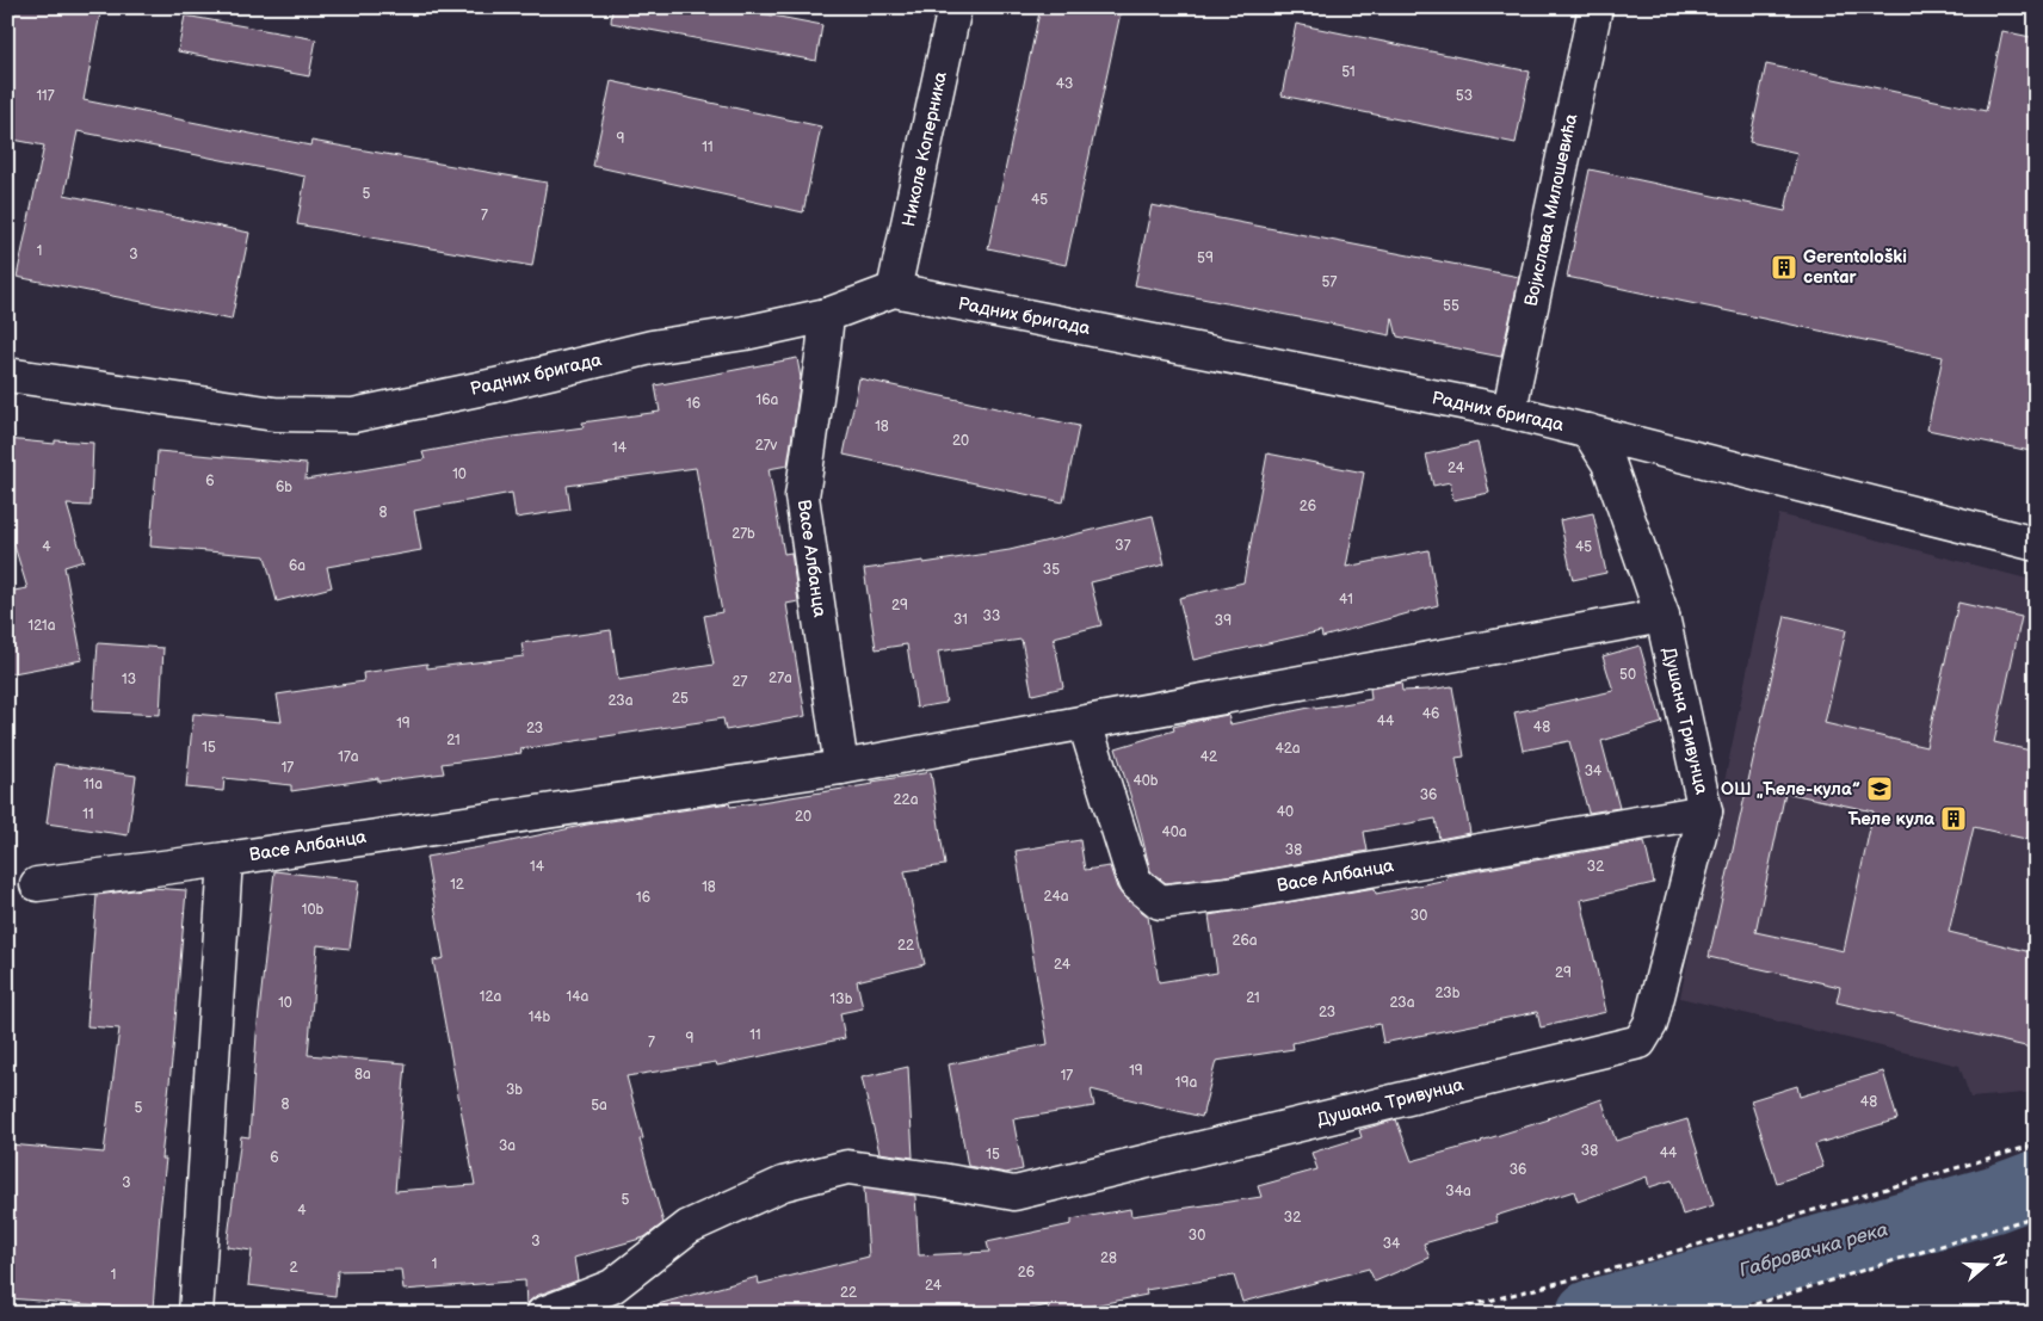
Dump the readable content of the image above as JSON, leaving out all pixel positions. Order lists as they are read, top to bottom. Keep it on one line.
{"streets":{"street":["Николе Коперника","Војислава Милошевића","Радних бригада","Васе Албанца","Душана Тривунца"]},"crossings":[["Николе Коперника","Радних бригада"],["Војислава Милошевића","Радних бригада"],["Радних бригада","Васе Албанца"],["Радних бригада","Душана Тривунца"],["Васе Албанца","Душана Тривунца"]],"water":["Габровачка река"],"places":{"building":["Gerentološki centar","Ћеле кула"],"school or university":["ОШ „Ћеле-кула”"]},"house_numbers":["51","43","117","53","9","11","5","45","7","1","3","59","57","55","16a","16","18","20","27v","14","24","10","6","6b","26","8","27b","37","4","45","6a","35","41","29","33","31","39","121a","50","27a","13","27","25","23a","46","44","19","48","23","21","15","42a","17a","42","17","34","40b","11a","36","22a","40","11","20","40a","38","14","32","12","18","24a","16","10b","30","26a","22","24","29","23b","12a","14a","21","13b","10","23a","23","14b","11","9","7","19","8a","17","19a","3b","48","8","5a","5","3a","38","44","15","6","36","3","34a","5","4","32","30","3","34","28","1","2","26","1","24","22"],"north":"right"}
